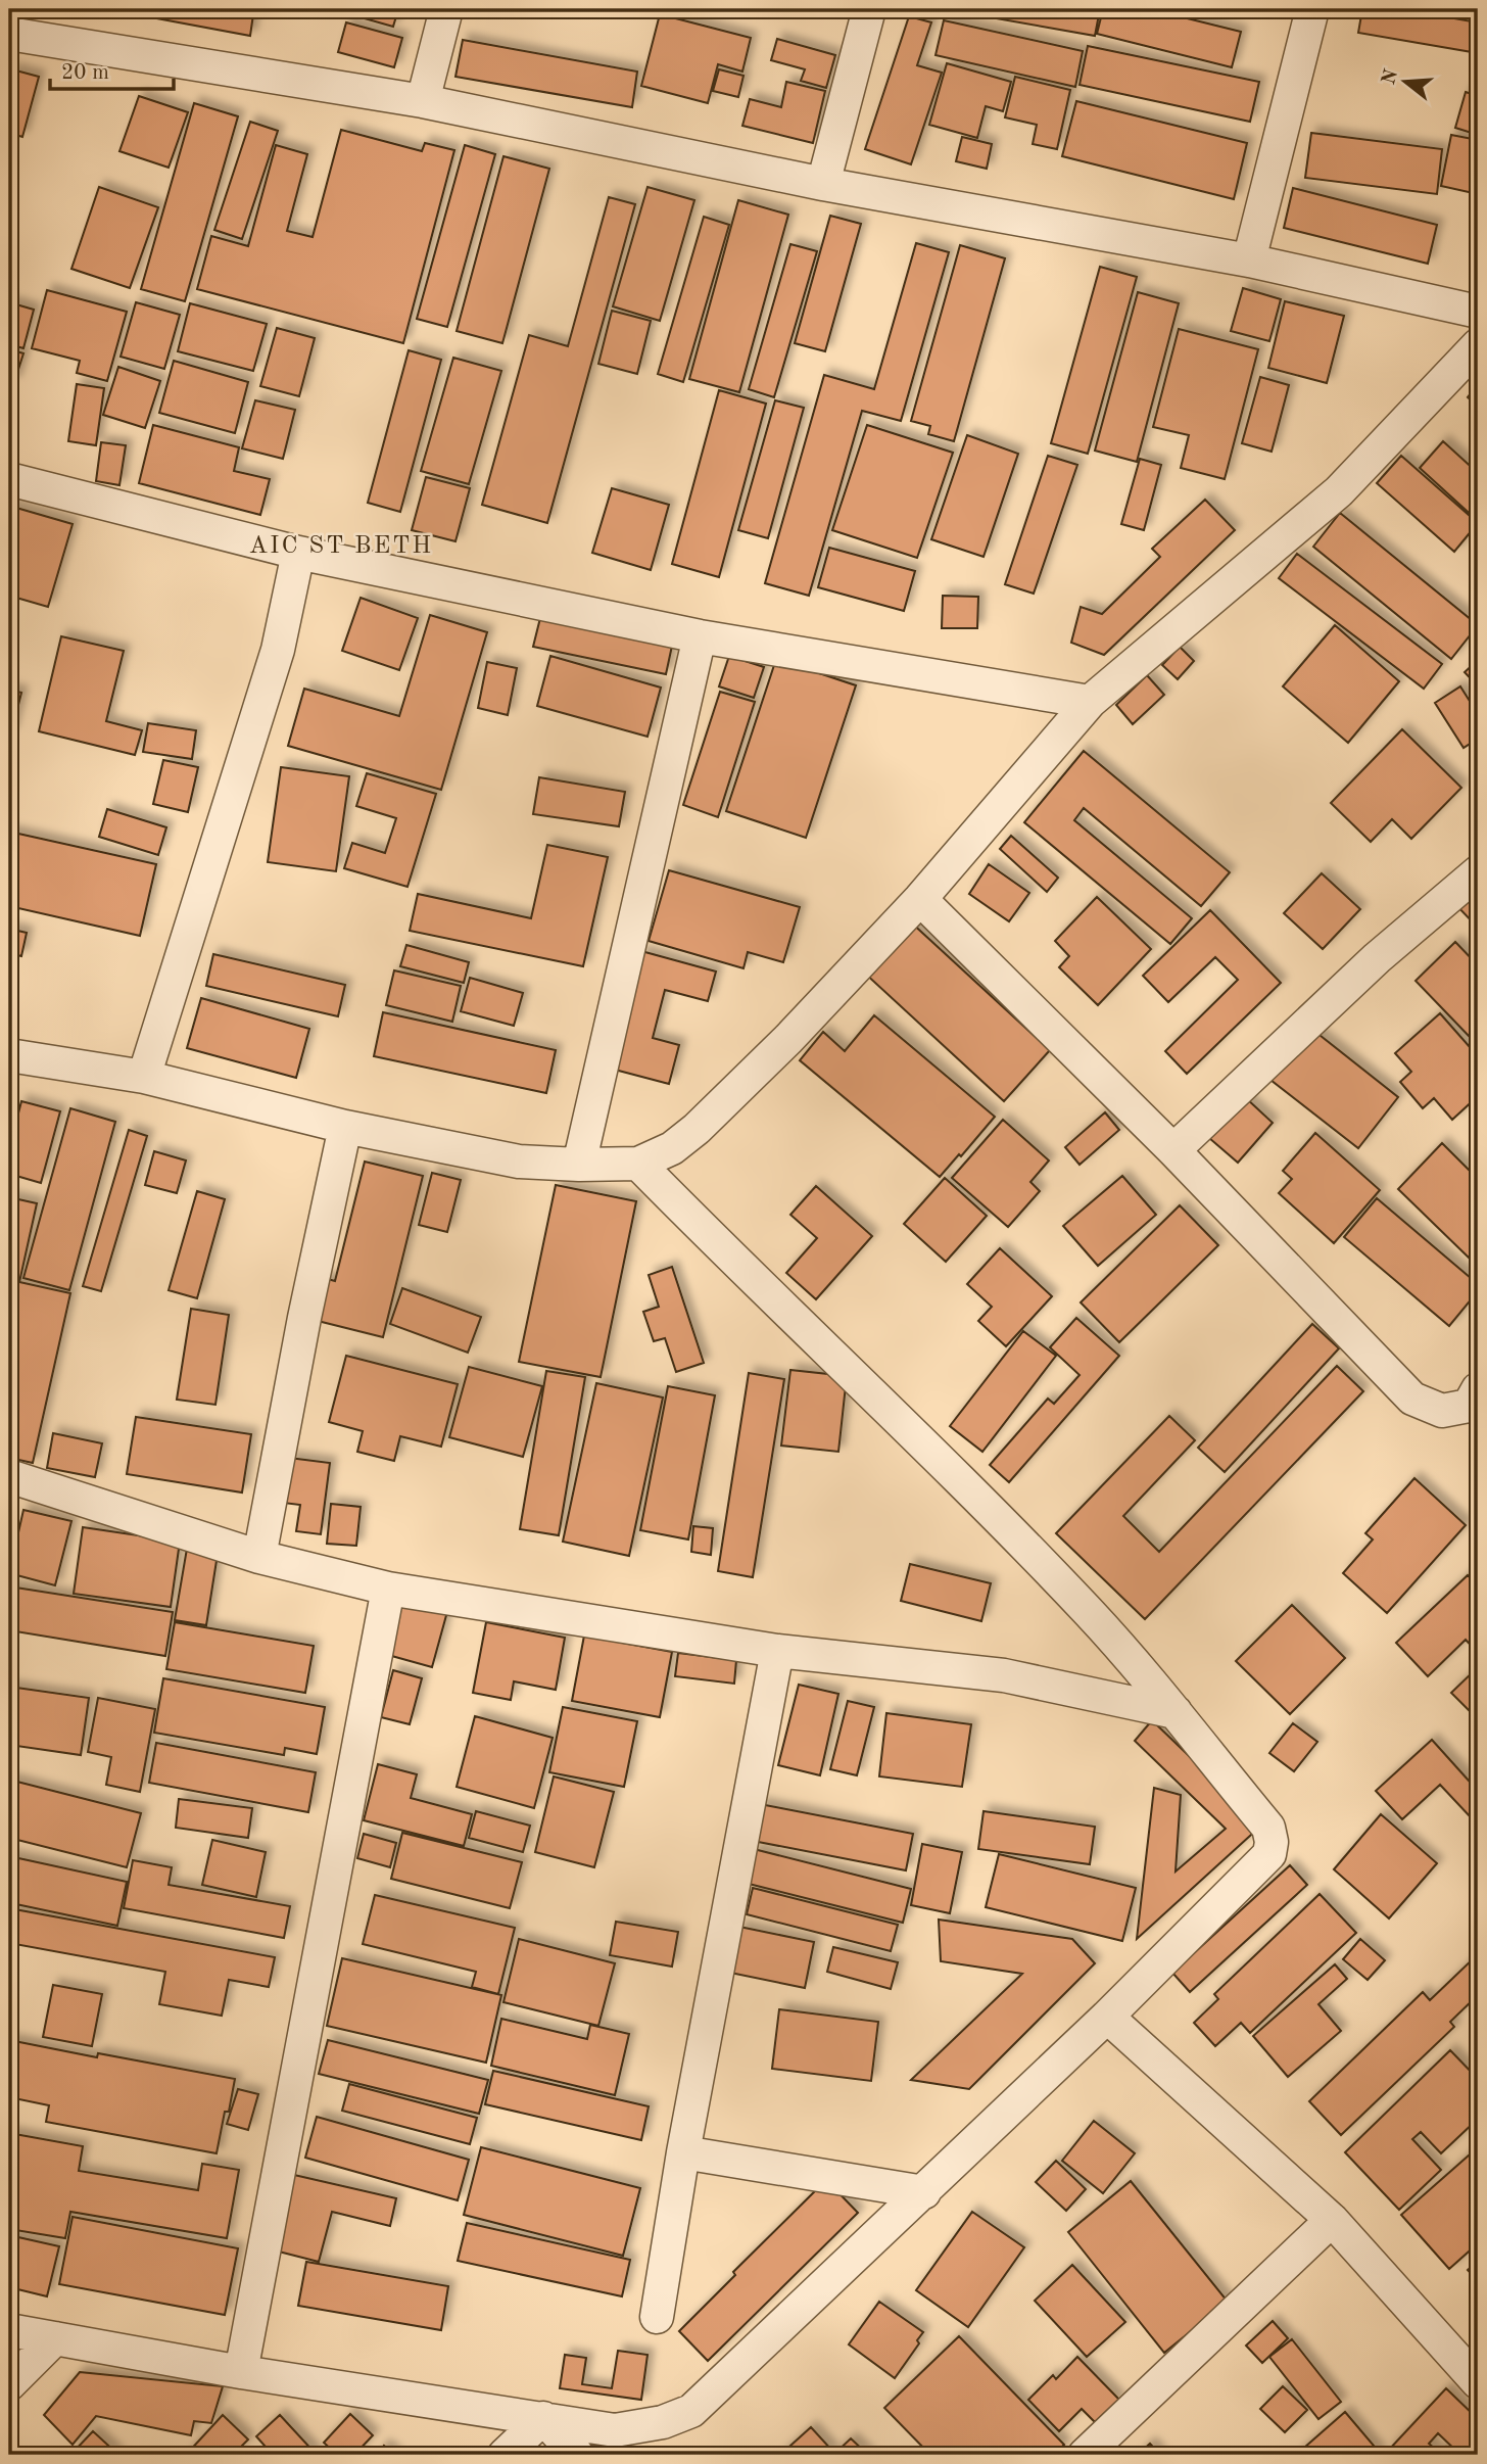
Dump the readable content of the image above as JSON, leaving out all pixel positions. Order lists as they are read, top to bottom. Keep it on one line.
{"districts":["AIC ST BETH"],"scale_bar":"20 m","north":"left"}
